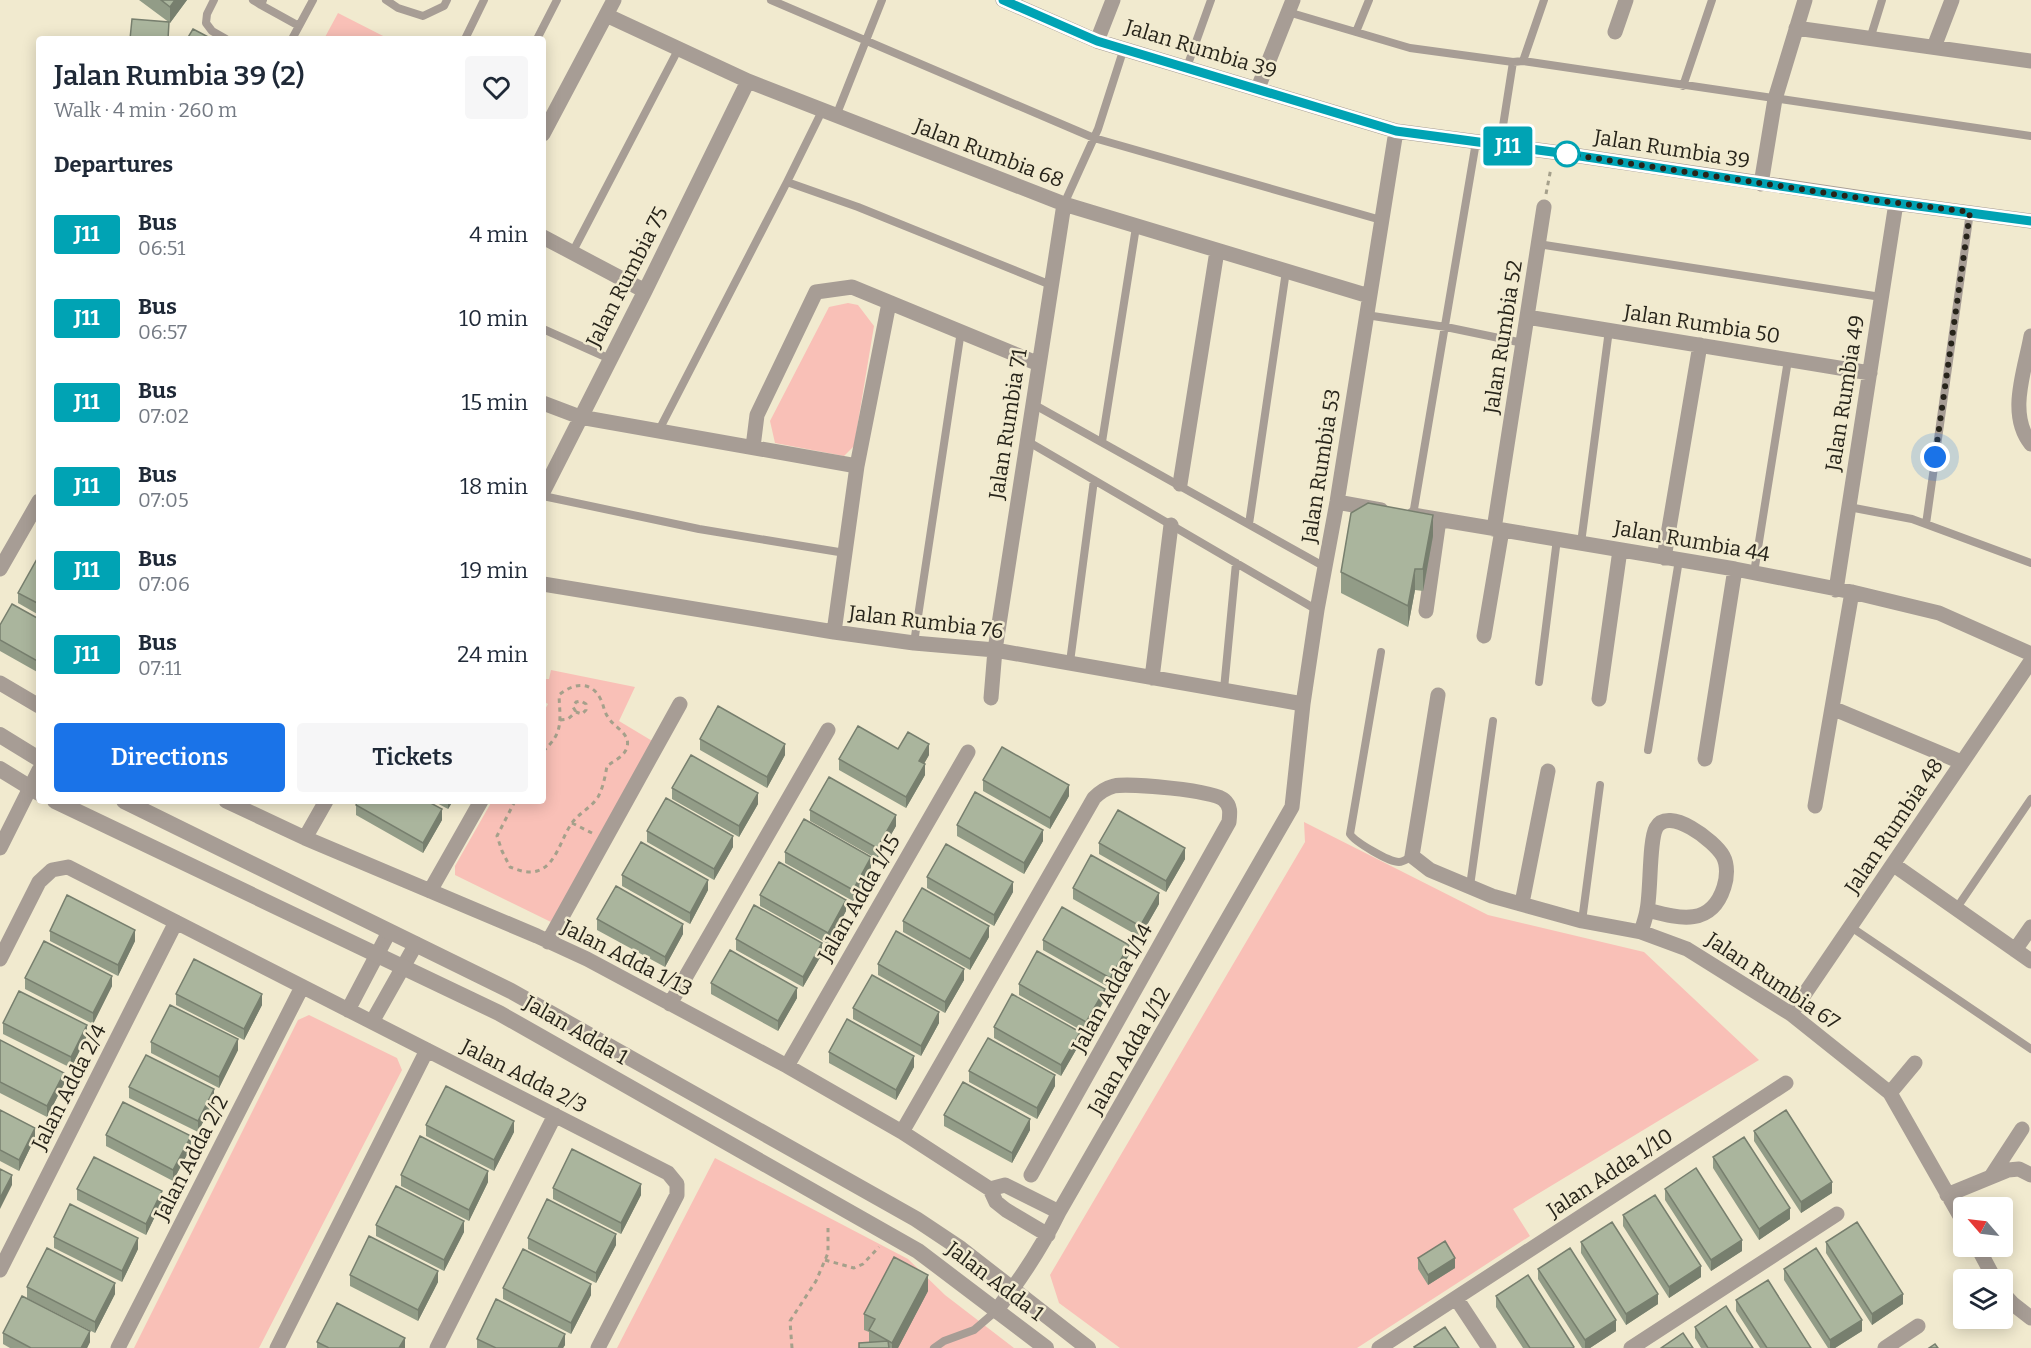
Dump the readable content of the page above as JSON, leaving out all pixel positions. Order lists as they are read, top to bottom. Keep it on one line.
{"streets":{"street":["Jalan Rumbia 39","Jalan Rumbia 68","Jalan Rumbia 75","Jalan Rumbia 50","Jalan Rumbia 52","Jalan Rumbia 49","Jalan Rumbia 71","Jalan Rumbia 53","Jalan Rumbia 44","Jalan Rumbia 76","Jalan Rumbia 48","Jalan Adda 1/15","Jalan Adda 1/13","Jalan Rumbia 67","Jalan Adda 1/14","Jalan Adda 1","Jalan Adda 1/12","Jalan Adda 2/3","Jalan Adda 2/4","Jalan Adda 2/2","Jalan Adda 1/10"]},"crossings":[["Jalan Rumbia 39","Jalan Rumbia 49"],["Jalan Rumbia 39","Jalan Rumbia 53"],["Jalan Rumbia 68","Jalan Rumbia 75"],["Jalan Rumbia 68","Jalan Rumbia 71"],["Jalan Rumbia 68","Jalan Rumbia 53"],["Jalan Rumbia 50","Jalan Rumbia 52"],["Jalan Rumbia 50","Jalan Rumbia 49"],["Jalan Rumbia 52","Jalan Rumbia 44"],["Jalan Rumbia 49","Jalan Rumbia 44"],["Jalan Rumbia 71","Jalan Rumbia 76"],["Jalan Rumbia 53","Jalan Rumbia 44"],["Jalan Rumbia 53","Jalan Rumbia 76"],["Jalan Rumbia 53","Jalan Adda 1/12"],["Jalan Rumbia 48","Jalan Rumbia 67"],["Jalan Adda 1/15","Jalan Adda 1/13"],["Jalan Adda 1/13","Jalan Adda 1/14"],["Jalan Adda 1","Jalan Adda 1/12"],["Jalan Adda 2/3","Jalan Adda 2/2"]],"lines":["bus line J11"],"north":"top left","page":{"on_map":"J11","heading":[["Jalan Rumbia 39 (2)","Walk · 4 min · 260 m"],"Departures"],"list":[{"mark":"J11","name":"Bus","note":"06:51","value":"4 min"},{"mark":"J11","name":"Bus","note":"06:57","value":"10 min"},{"mark":"J11","name":"Bus","note":"07:02","value":"15 min"},{"mark":"J11","name":"Bus","note":"07:05","value":"18 min"},{"mark":"J11","name":"Bus","note":"07:06","value":"19 min"},{"mark":"J11","name":"Bus","note":"07:11","value":"24 min"}],"buttons":["Directions","Tickets"]}}
